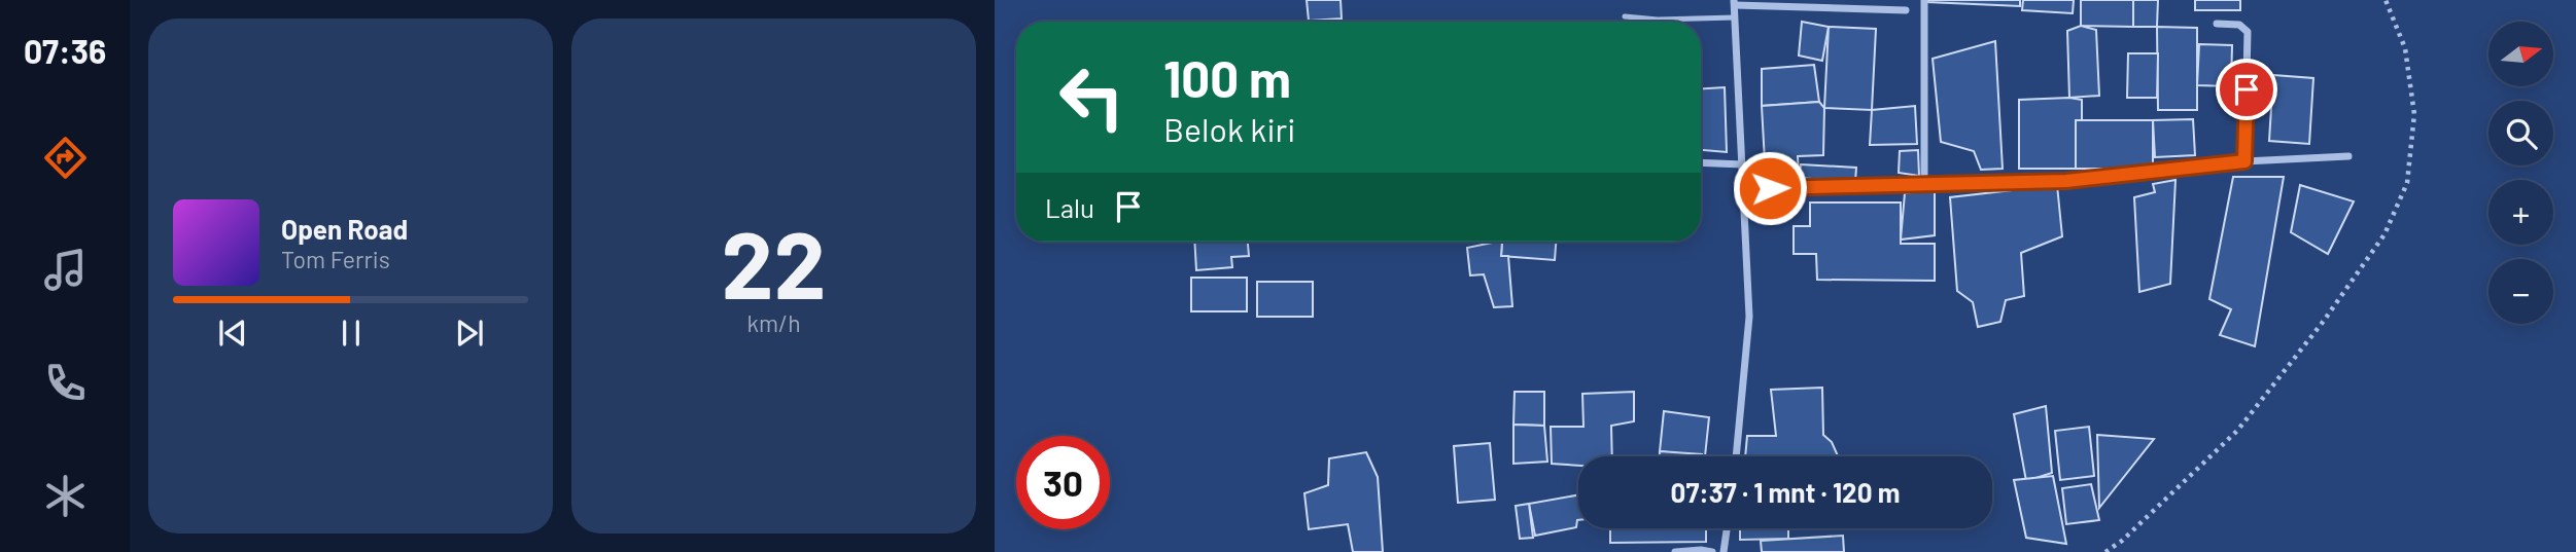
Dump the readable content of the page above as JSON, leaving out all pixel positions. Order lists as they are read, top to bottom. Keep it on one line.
{"north":"right","page":{"tabs":"07:36","tile":["22","km/h"],"map_buttons":["+","−"],"turn":["100 m","Belok kiri"],"then":"Lalu","song":["Open Road","Tom Ferris"],"limit":"30","trip":"07:37 · 1 mnt · 120 m"}}
